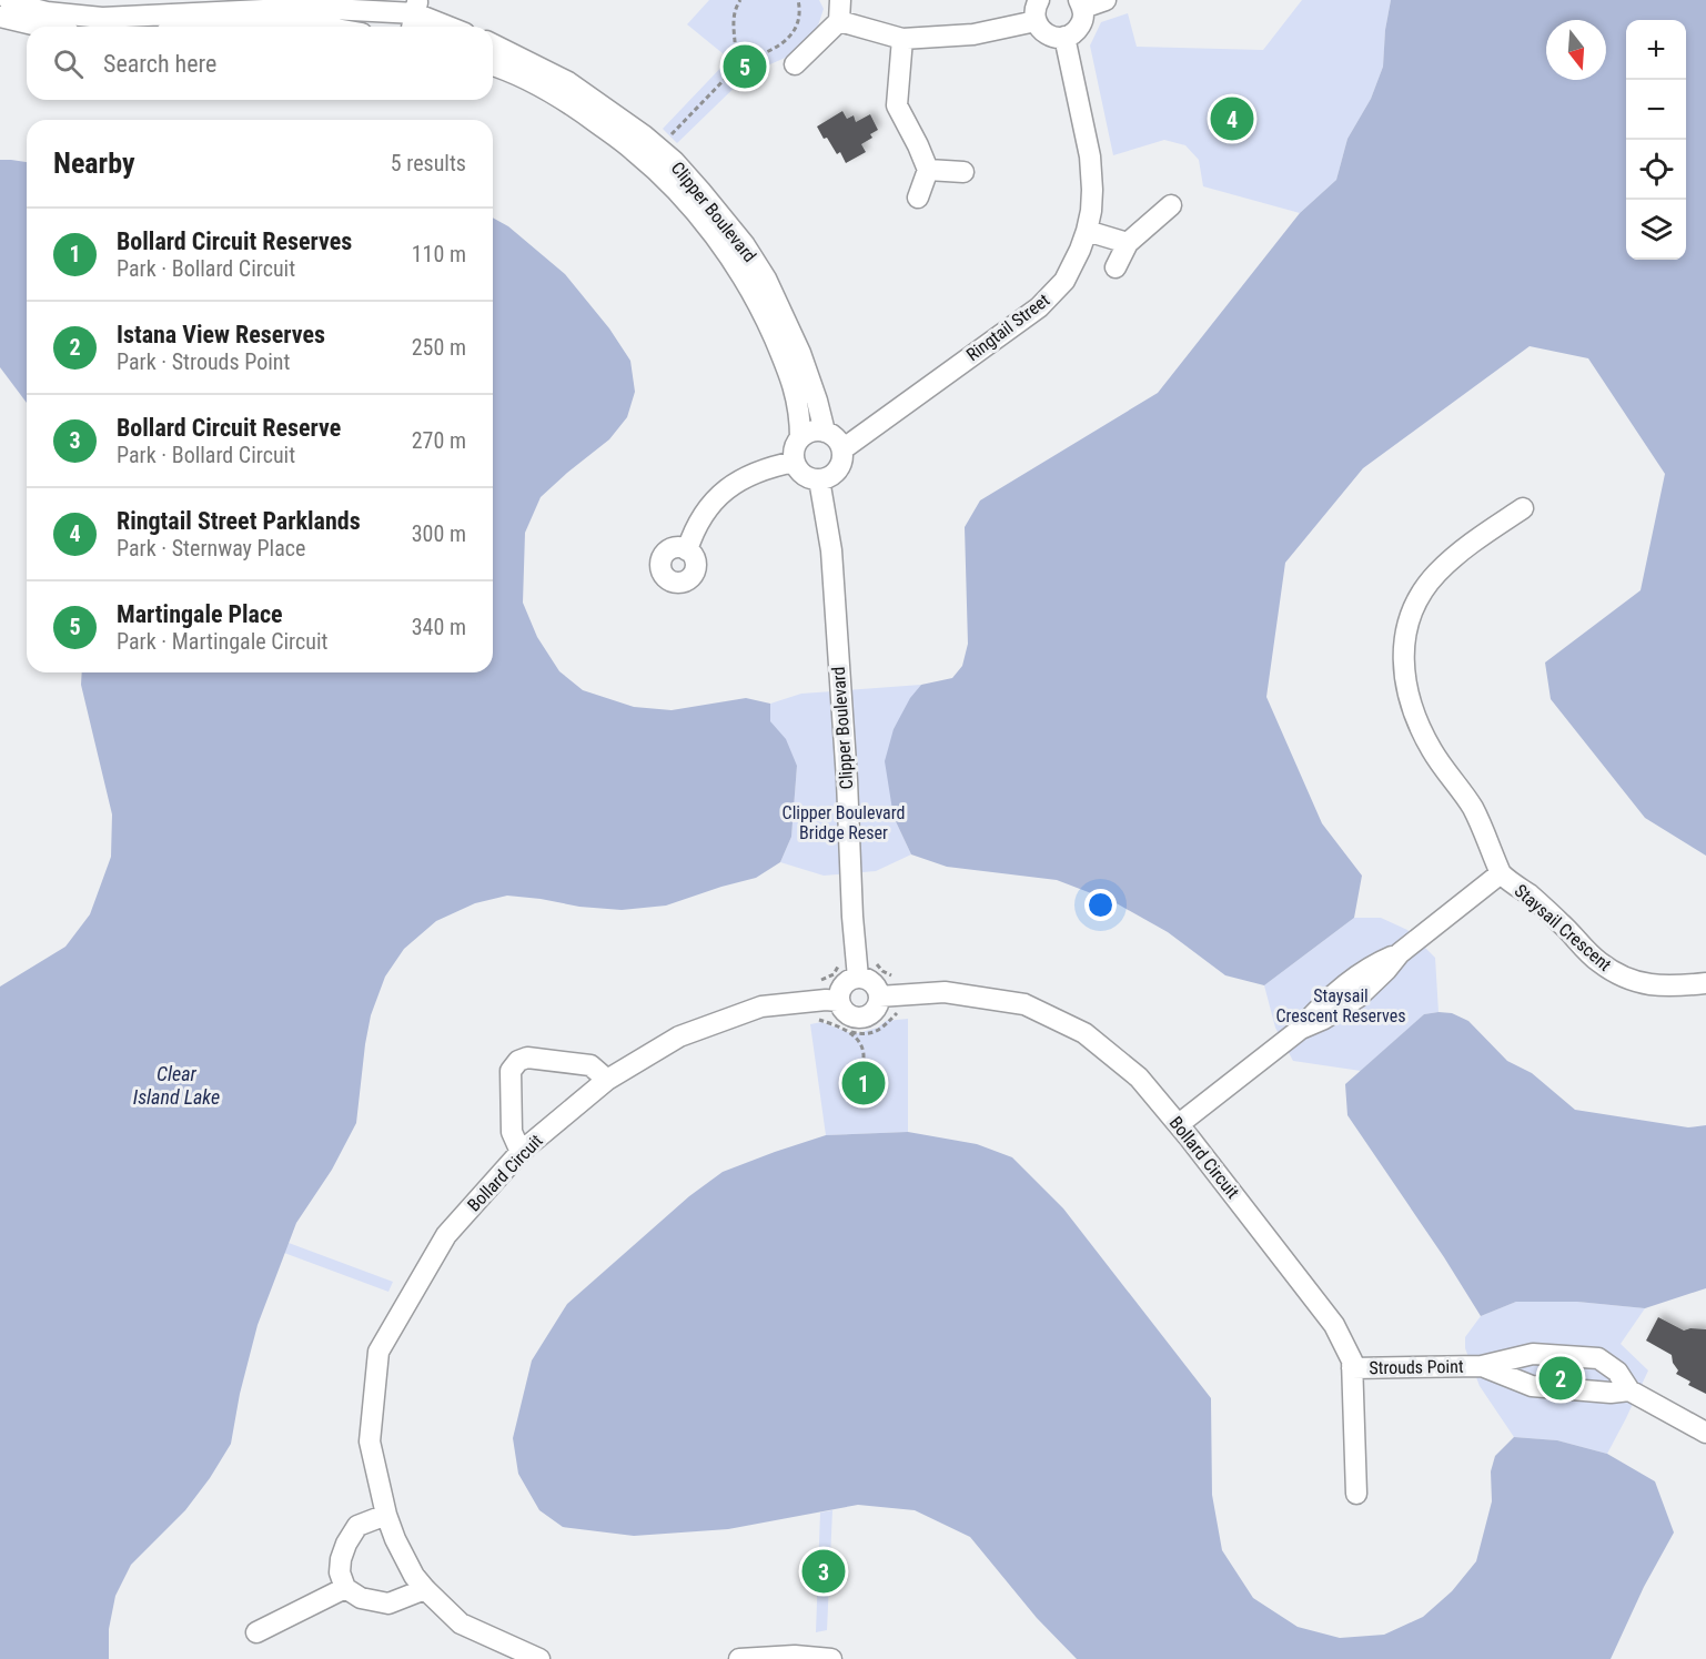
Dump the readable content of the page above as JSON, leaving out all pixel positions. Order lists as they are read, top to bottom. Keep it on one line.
{"streets":{"street":["Clipper Boulevard","Ringtail Street","Staysail Crescent","Bollard Circuit","Strouds Point"]},"crossings":[["Clipper Boulevard","Ringtail Street"],["Clipper Boulevard","Bollard Circuit"],["Staysail Crescent","Bollard Circuit"],["Bollard Circuit","Strouds Point"]],"water":["Clear Island Lake"],"parks":["Clipper Boulevard Bridge Reser","Staysail Crescent Reserves"],"north":"bottom","page":{"map_buttons":["+","−"],"search":"Search here","pins":["5","4","1","2","3"],"heading":["Nearby","5 results"],"list":[{"mark":"1","name":"Bollard Circuit Reserves","note":"Park · Bollard Circuit","value":"110 m"},{"mark":"2","name":"Istana View Reserves","note":"Park · Strouds Point","value":"250 m"},{"mark":"3","name":"Bollard Circuit Reserve","note":"Park · Bollard Circuit","value":"270 m"},{"mark":"4","name":"Ringtail Street Parklands","note":"Park · Sternway Place","value":"300 m"},{"mark":"5","name":"Martingale Place","note":"Park · Martingale Circuit","value":"340 m"}]}}
